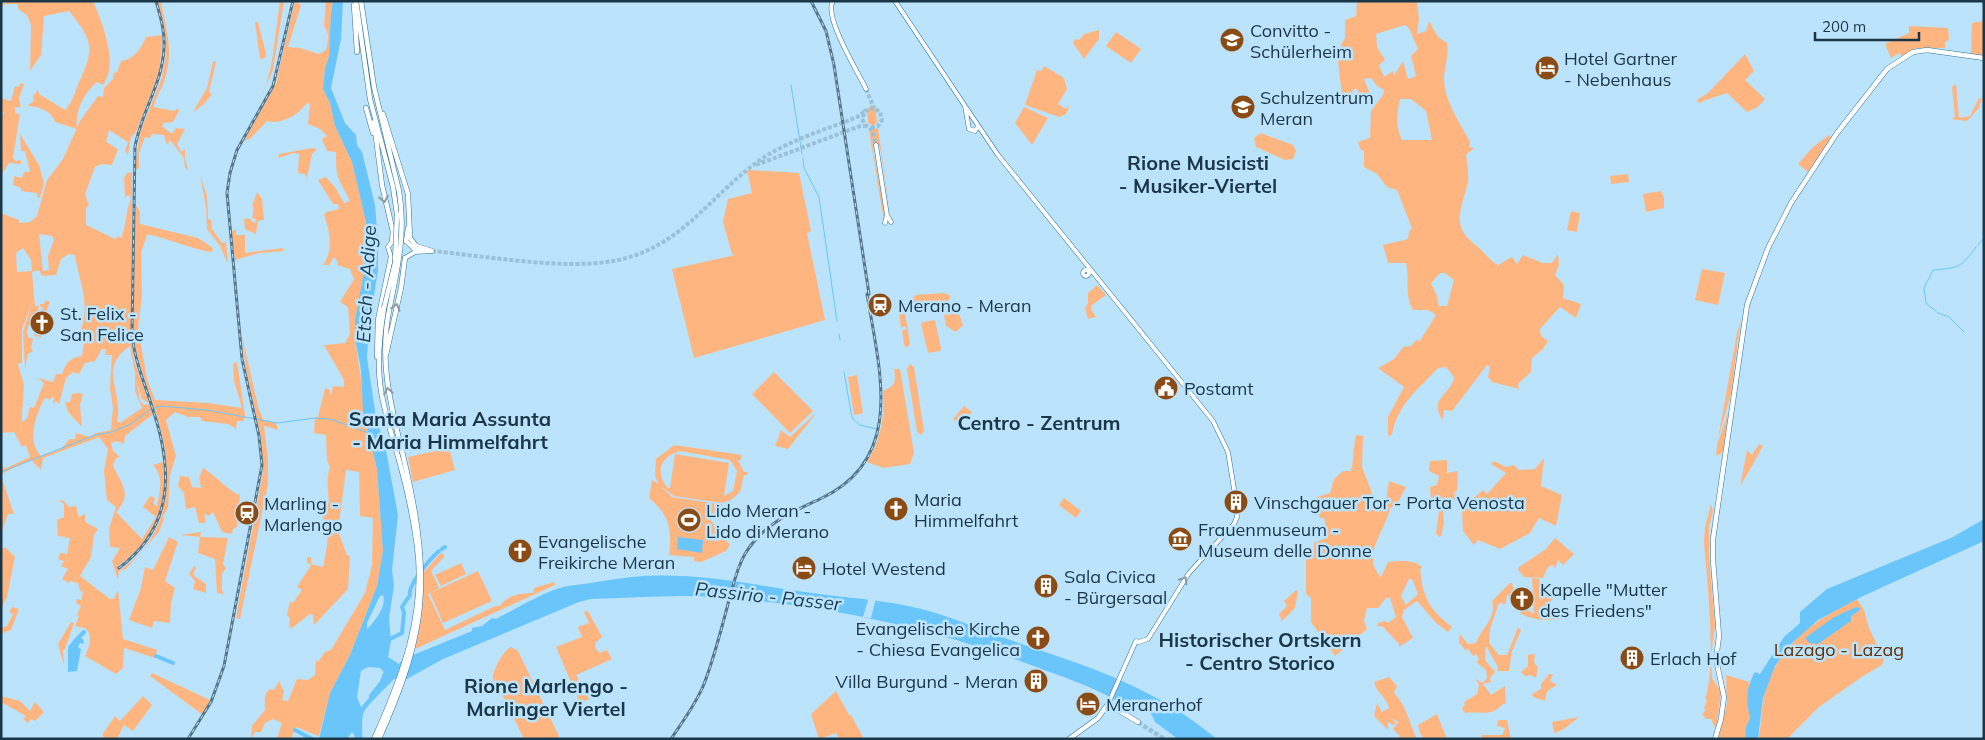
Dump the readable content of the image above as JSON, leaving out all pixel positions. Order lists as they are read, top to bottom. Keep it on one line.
{"districts":["Rione Musicisti - Musiker-Viertel","Santa Maria Assunta - Maria Himmelfahrt","Centro - Zentrum","Historischer Ortskern - Centro Storico","Rione Marlengo - Marlinger Viertel"],"water":["Etsch - Adige","Passirio - Passer"],"parks":["Lazago - Lazag"],"places":{"school or university":["Convitto - Schülerheim","Schulzentrum Meran"],"hotel":["Hotel Gartner - Nebenhaus","Hotel Westend","Meranerhof"],"station":["Merano - Meran","Marling - Marlengo"],"church":["St. Felix - San Felice","Maria Himmelfahrt","Evangelische Freikirche Meran","Kapelle \"Mutter des Friedens\"","Evangelische Kirche - Chiesa Evangelica"],"public building":["Postamt"],"building":["Vinschgauer Tor - Porta Venosta","Sala Civica - Bürgersaal","Erlach Hof","Villa Burgund - Meran"],"sports":["Lido Meran - Lido di Merano"],"museum":["Frauenmuseum - Museum delle Donne"]},"scale_bar":"200 m"}
